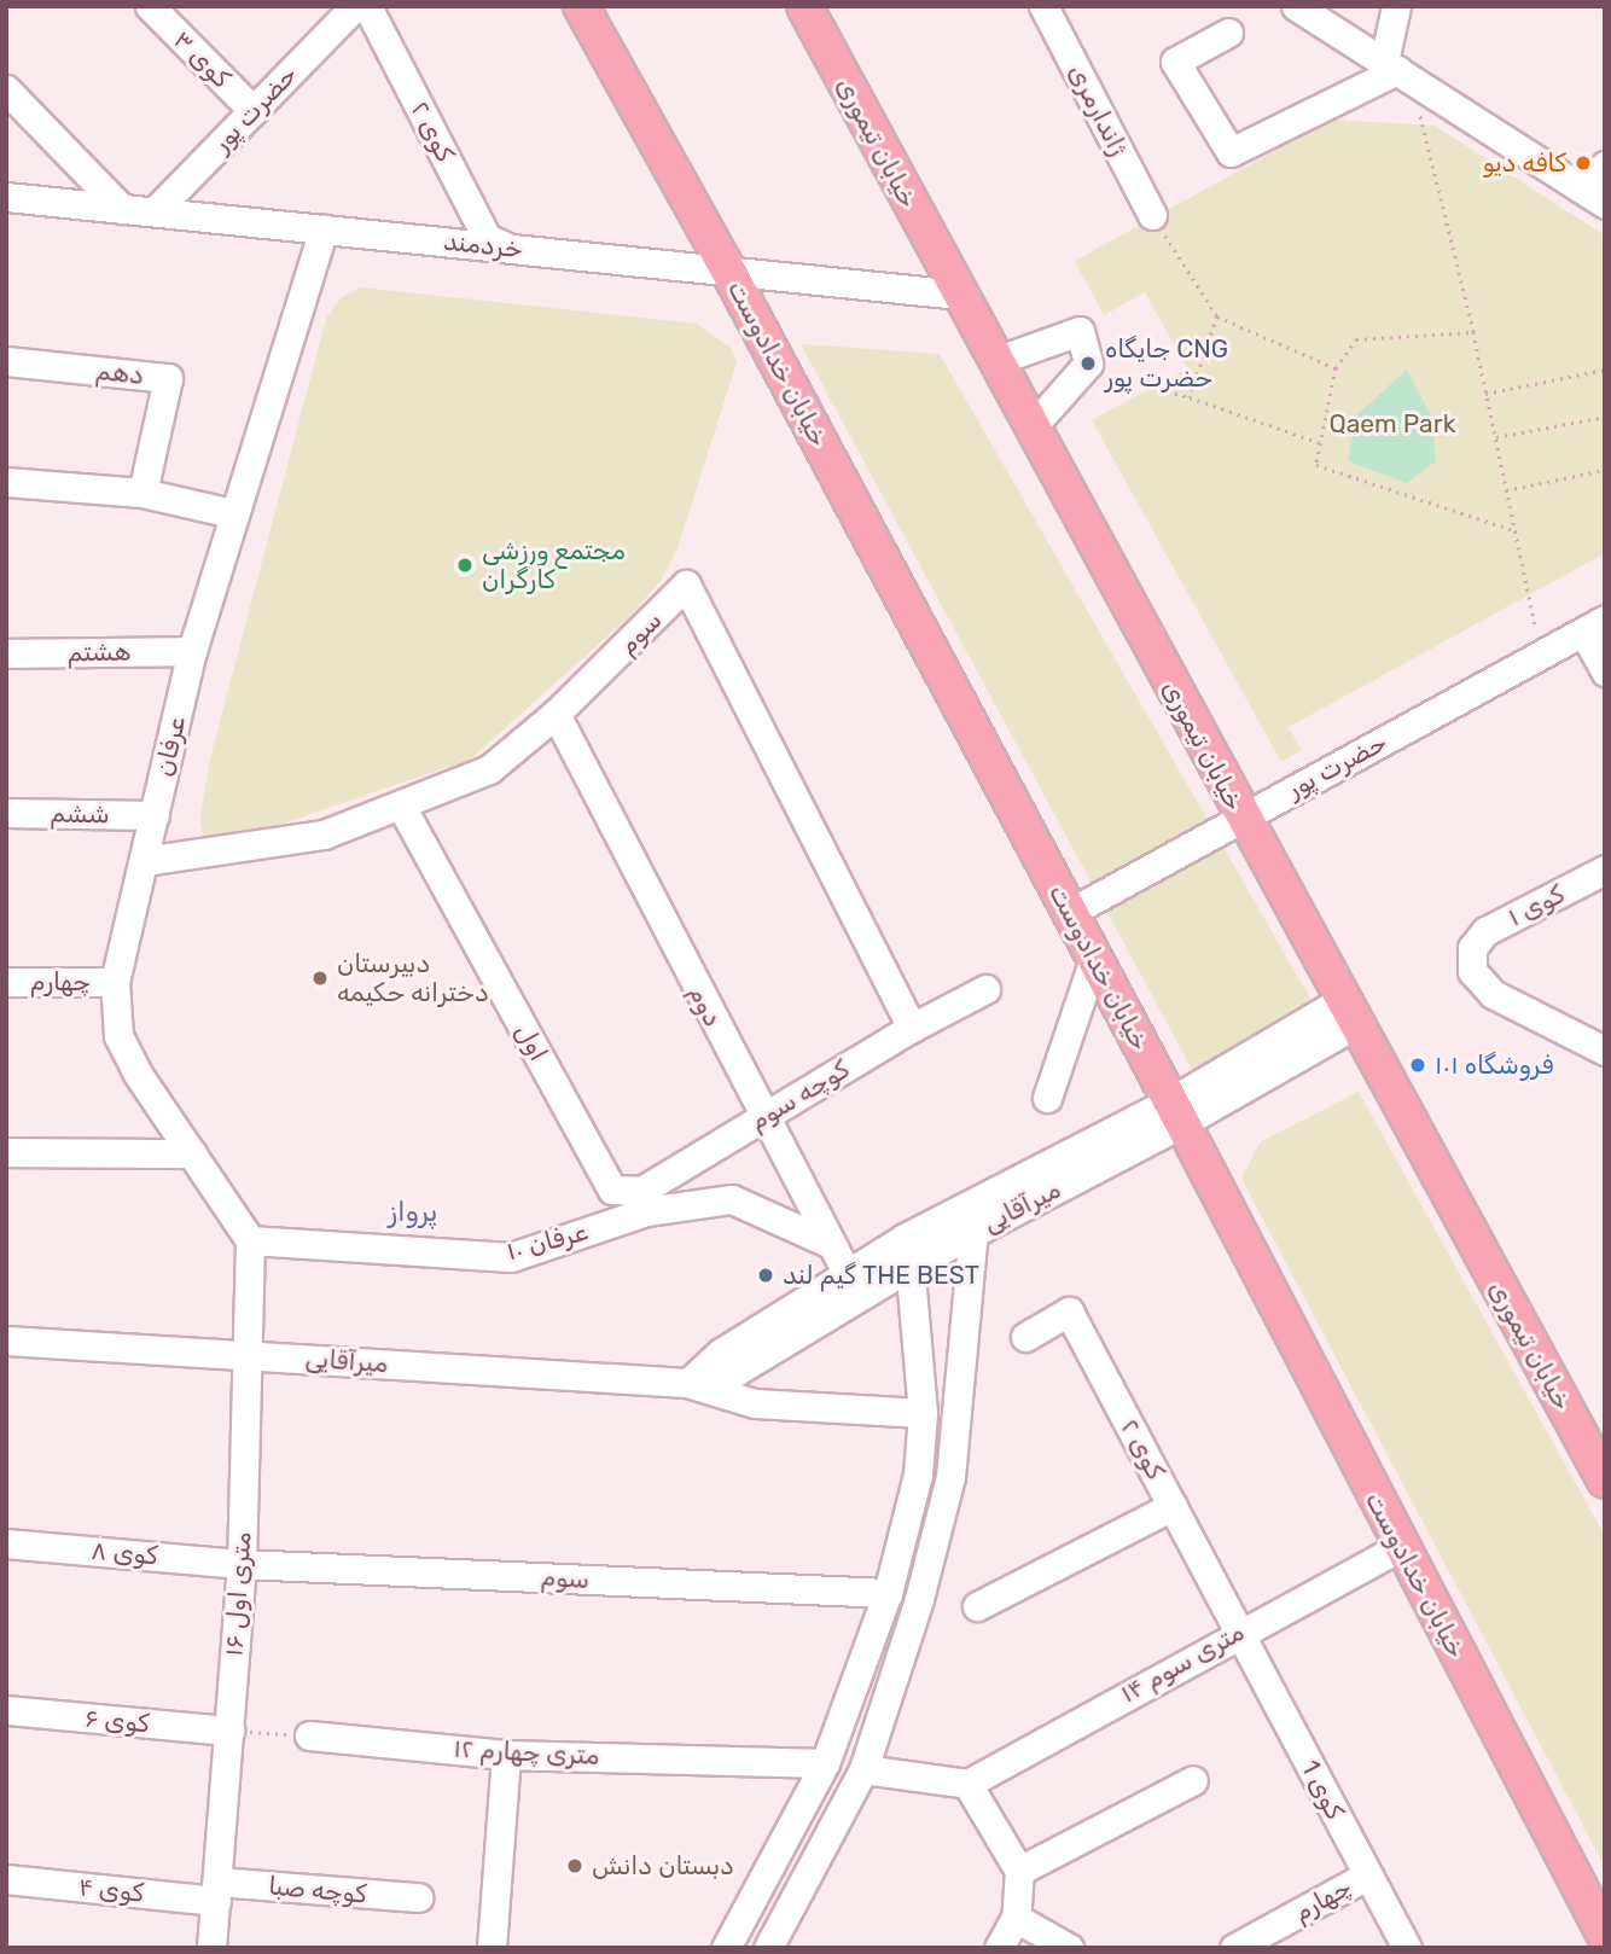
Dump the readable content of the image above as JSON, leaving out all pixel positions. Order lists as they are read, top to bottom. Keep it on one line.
{"streets":{"main road":["خیابان تیموری","خیابان خدادوست"],"street":["کوی ۳","حضرت پور","ژاندارمری","کوی ۲","خردمند","دهم","سوم","هشتم","عرفان","ششم","کوی ۱","چهارم","دوم","اول","کوچه سوم","میرآقایی","عرفان ۱۰","کوی ۸","۱۶ متری اول","۱۴ متری سوم","کوی ۶","۱۲ متری چهارم","کوی 1","کوی ۴","کوچه صبا"]},"crossings":[["کوی ۳","حضرت پور"],["حضرت پور","خیابان تیموری"],["حضرت پور","خردمند"],["حضرت پور","خیابان خدادوست"],["کوی ۲","خردمند"],["کوی ۲","۱۴ متری سوم"],["کوی ۲","کوی 1"],["خیابان تیموری","خردمند"],["خیابان تیموری","میرآقایی"],["خردمند","خیابان خدادوست"],["خردمند","عرفان"],["خیابان خدادوست","میرآقایی"],["خیابان خدادوست","۱۴ متری سوم"],["سوم","عرفان"],["سوم","دوم"],["سوم","اول"],["سوم","کوچه سوم"],["سوم","کوی ۸"],["سوم","۱۶ متری اول"],["هشتم","عرفان"],["عرفان","ششم"],["عرفان","چهارم"],["عرفان","عرفان ۱۰"],["عرفان","۱۶ متری اول"],["چهارم","کوی 1"],["دوم","کوچه سوم"],["دوم","میرآقایی"],["دوم","عرفان ۱۰"],["اول","کوچه سوم"],["میرآقایی","۱۶ متری اول"],["عرفان ۱۰","۱۶ متری اول"],["کوی ۸","۱۶ متری اول"],["۱۶ متری اول","کوی ۶"],["۱۶ متری اول","کوی ۴"],["۱۶ متری اول","کوچه صبا"],["۱۴ متری سوم","کوی 1"],["کوی ۴","کوچه صبا"]],"districts":["پرواز"],"parks":["Qaem Park"],"places":["کافه دیو","جایگاه CNG حضرت پور","مجتمع ورزشی کارگران","دبیرستان دخترانه حکیمه","فروشگاه ۱۰۱","گیم لند THE BEST","دبستان دانش"]}
